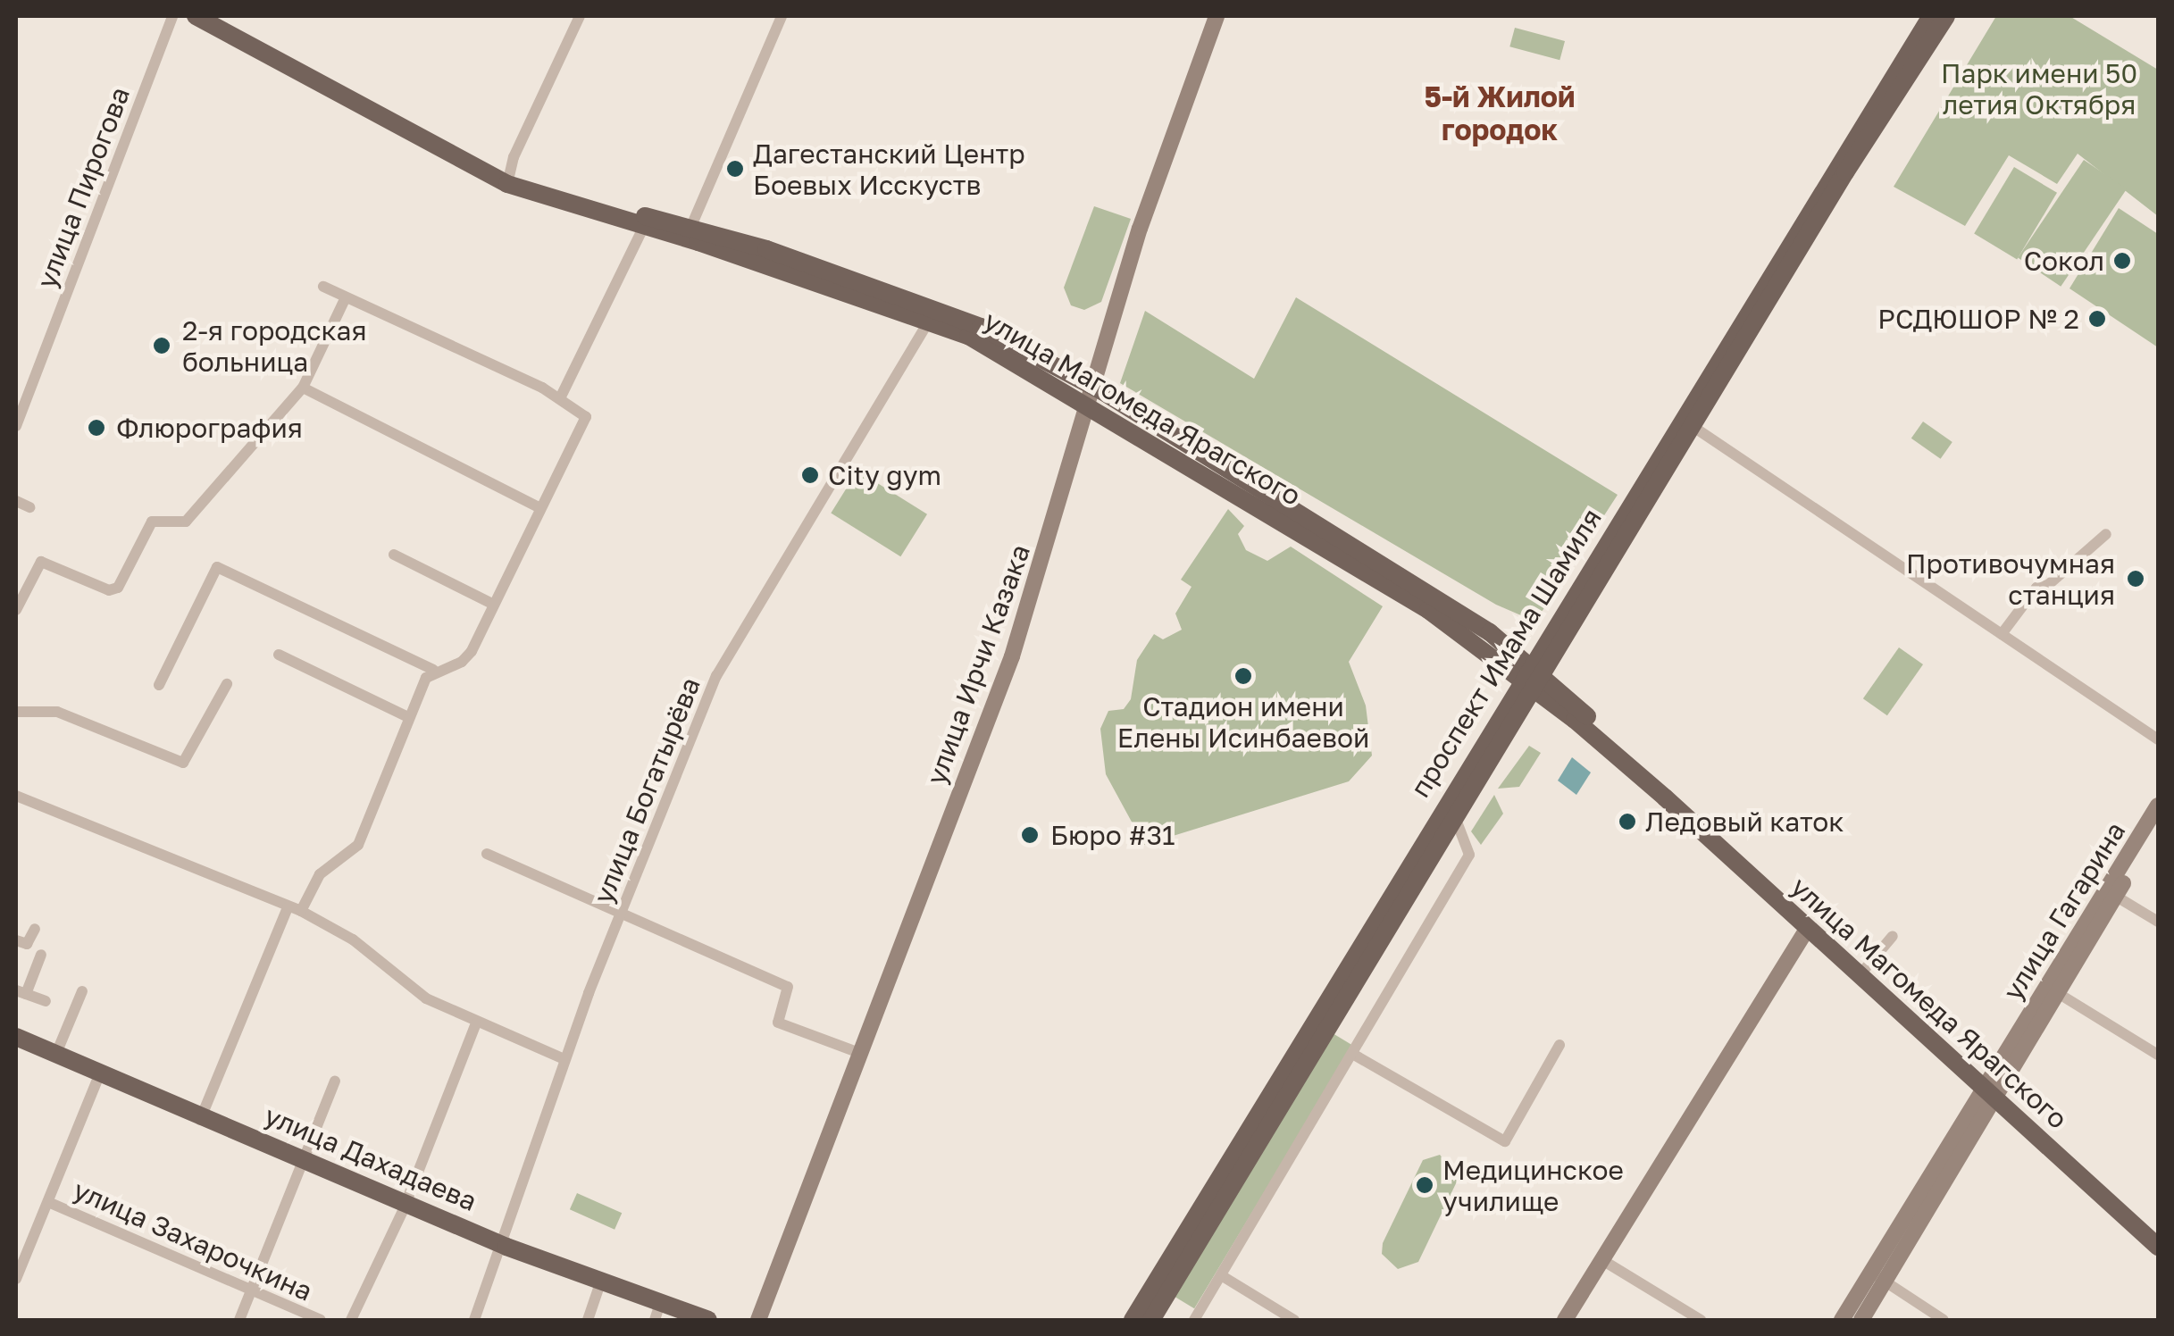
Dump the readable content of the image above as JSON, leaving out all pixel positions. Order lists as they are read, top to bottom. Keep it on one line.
{"streets":{"main road":["улица Магомеда Ярагского","проспект Имама Шамиля","улица Ирчи Казака","улица Гагарина","улица Дахадаева"],"street":["улица Пирогова","улица Богатырёва","улица Захарочкина"]},"crossings":[["улица Магомеда Ярагского","проспект Имама Шамиля"],["улица Магомеда Ярагского","улица Ирчи Казака"],["улица Магомеда Ярагского","улица Богатырёва"],["улица Магомеда Ярагского","улица Гагарина"],["улица Богатырёва","улица Дахадаева"]],"districts":["5-й Жилой городок"],"parks":["Парк имени 50 летия Октября"],"places":["Дагестанский Центр Боевых Исскуств","Сокол","РСДЮШОР № 2","2-я городская больница","Флюрография","City gym","Противочумная станция","Стадион имени Елены Исинбаевой","Ледовый каток","Бюро #31","Медицинское училище"]}
